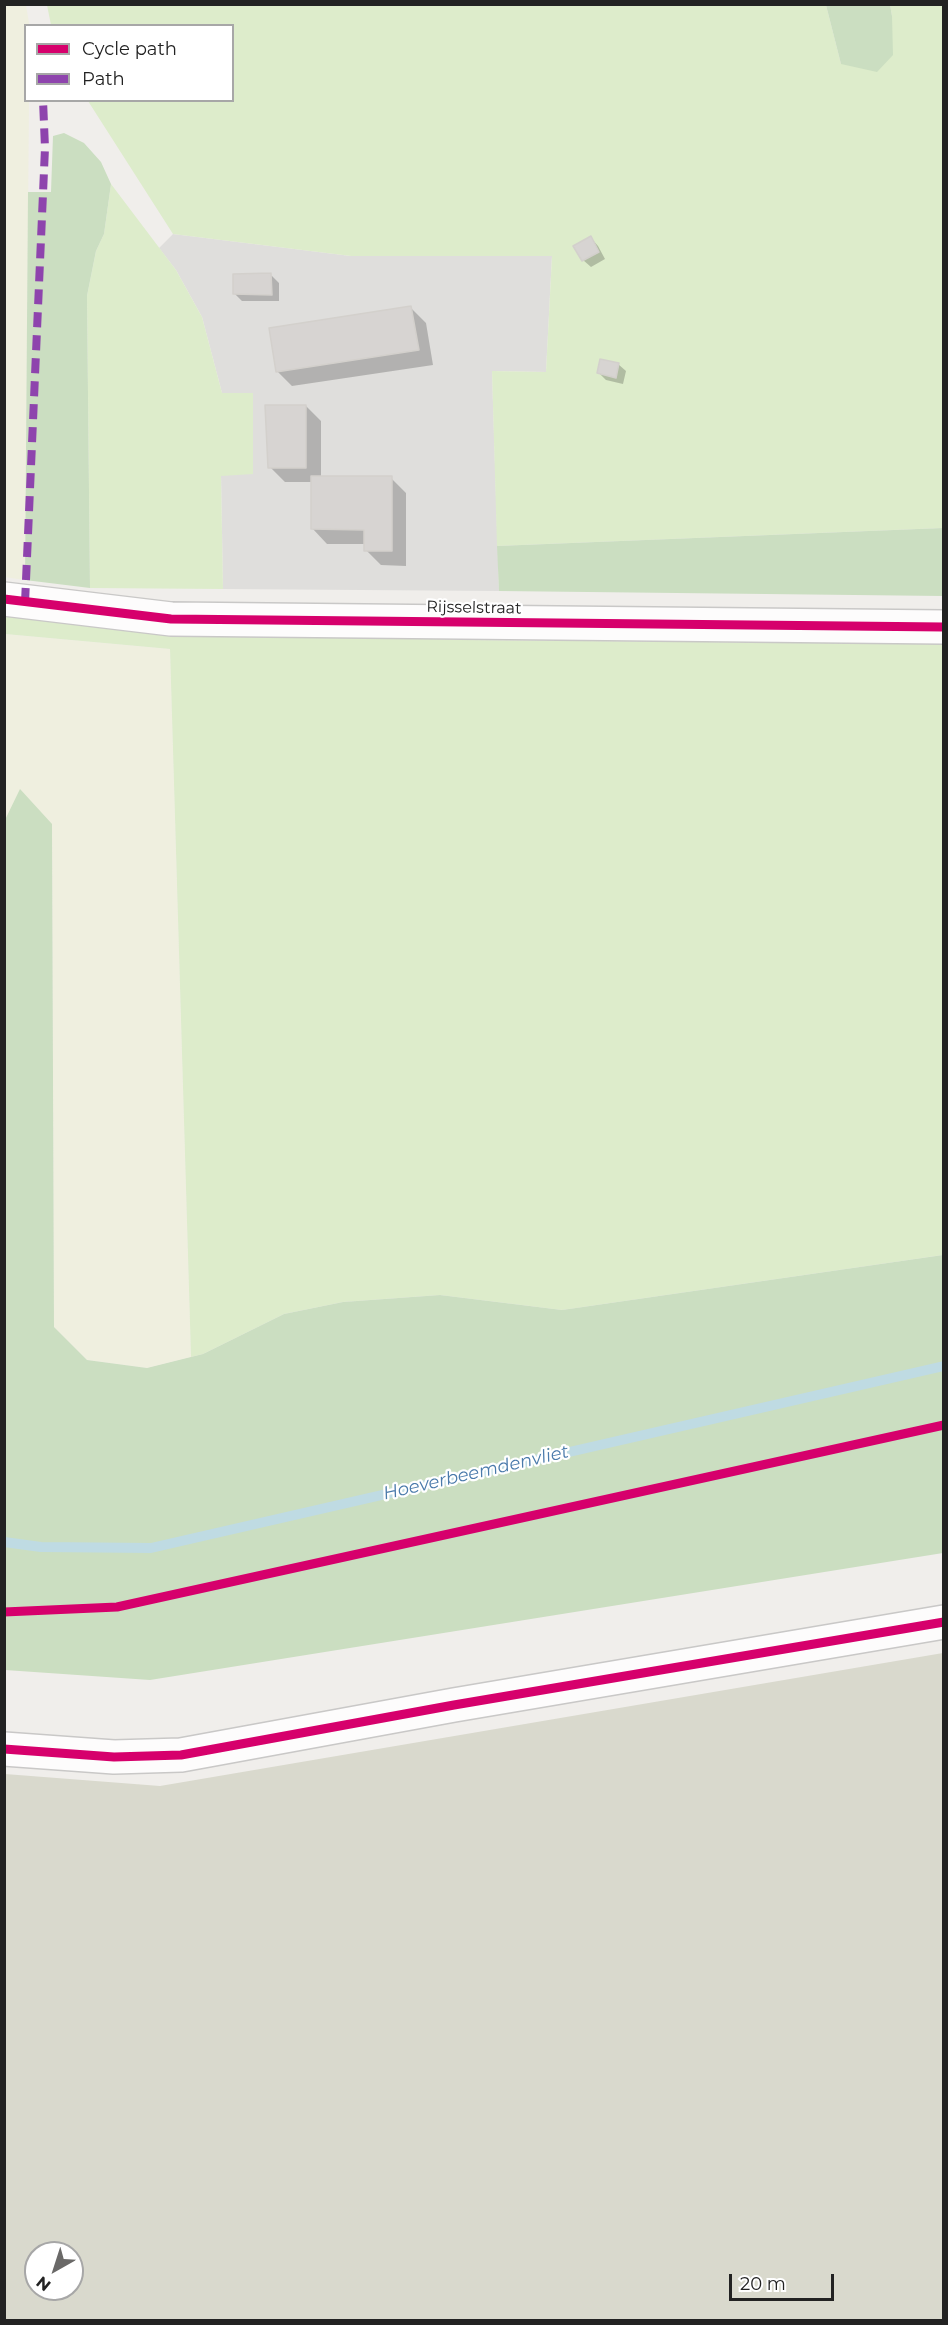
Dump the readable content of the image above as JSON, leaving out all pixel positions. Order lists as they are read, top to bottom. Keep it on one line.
{"streets":{"street":["Rijsselstraat"]},"water":["Hoeverbeemdenvliet"],"legend":["Cycle path","Path"],"scale_bar":"20 m","north":"bottom left"}
